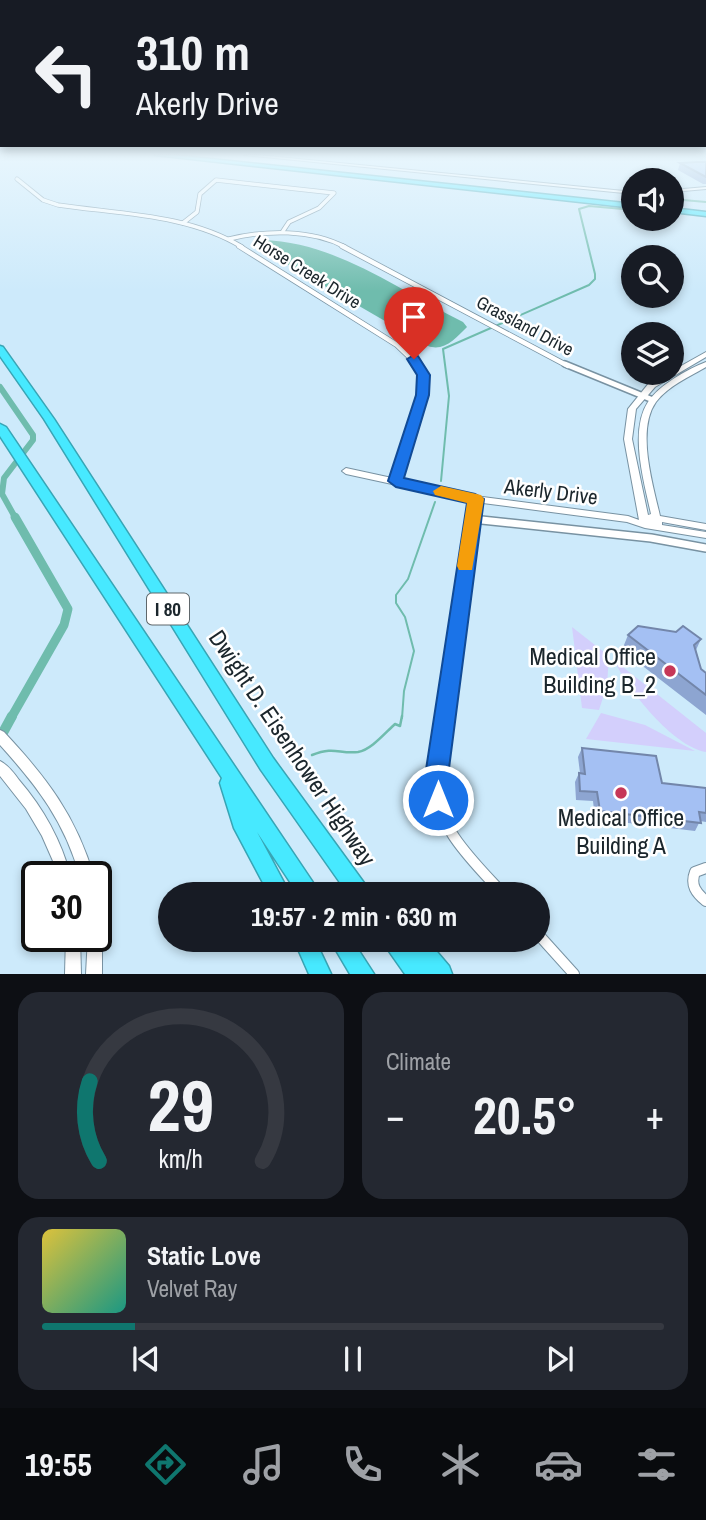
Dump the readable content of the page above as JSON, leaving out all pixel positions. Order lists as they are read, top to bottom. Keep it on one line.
{"streets":{"highway":["I 80","Dwight D. Eisenhower Highway"],"street":["Horse Creek Drive","Grassland Drive","Akerly Drive"]},"crossings":[["Horse Creek Drive","Grassland Drive"],["Horse Creek Drive","Akerly Drive"]],"places":["Medical Office Building B_2","Medical Office Building A"],"page":{"turn":["310 m","Akerly Drive"],"limit":"30","trip":"19:57 · 2 min · 630 m","tile":"Climate","heat":["−","20.5°","+"],"song":["Static Love","Velvet Ray"],"tabs":"19:55","gauge":["29","km/h"]}}
